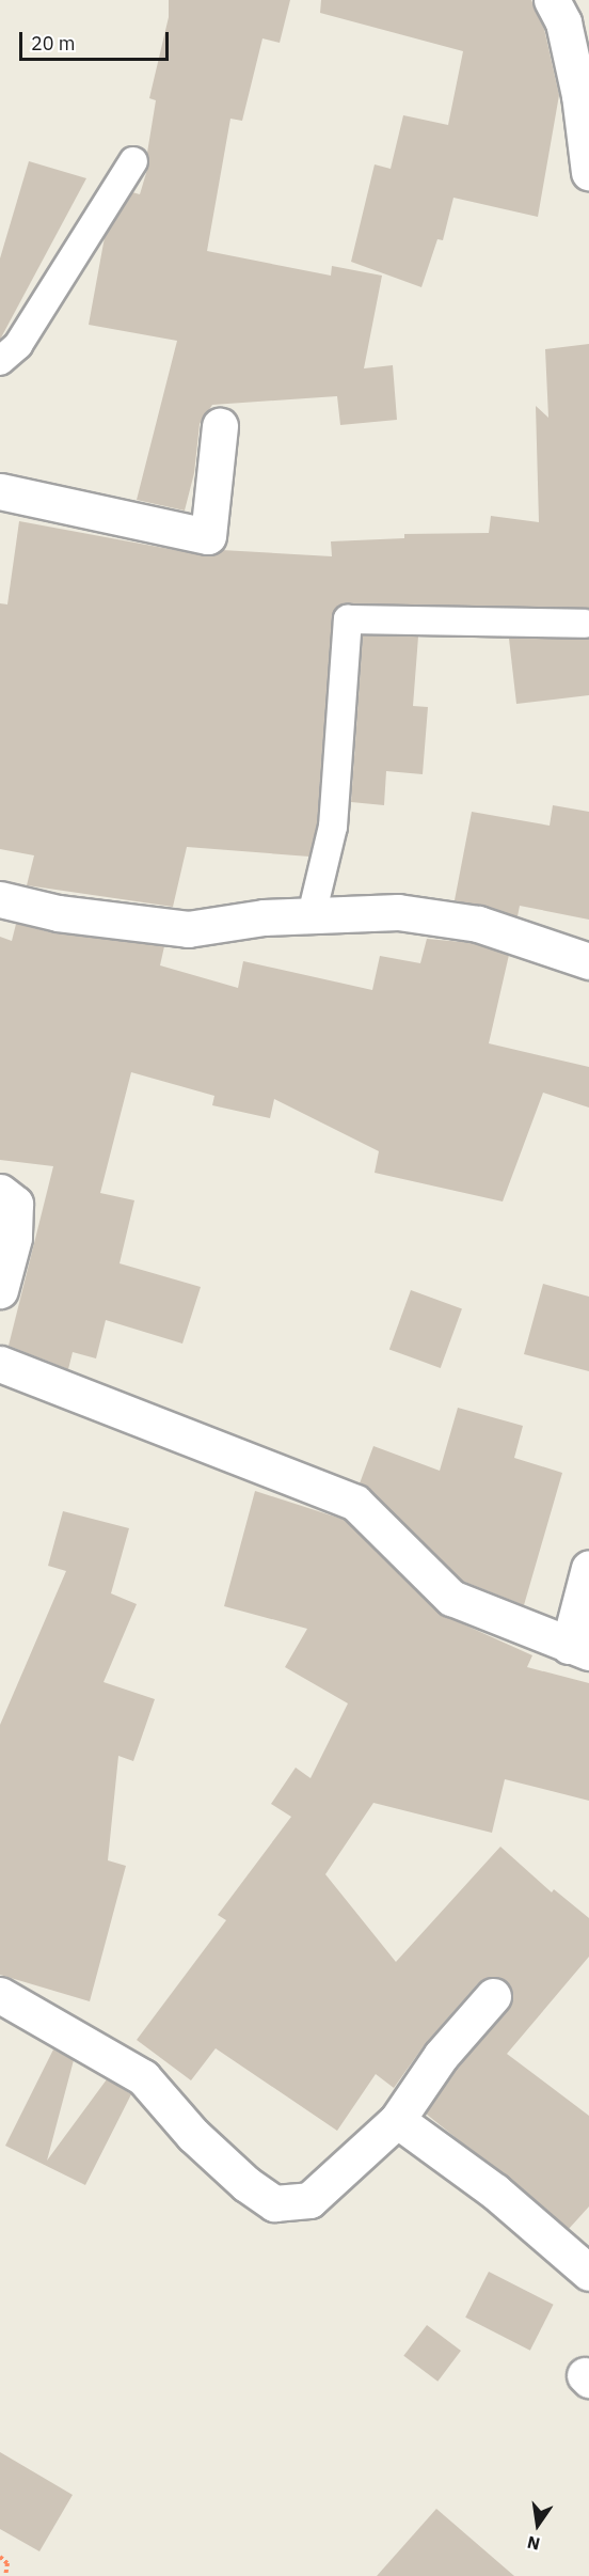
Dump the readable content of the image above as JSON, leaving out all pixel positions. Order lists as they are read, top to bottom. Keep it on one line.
{"scale_bar":"20 m","north":"bottom"}
